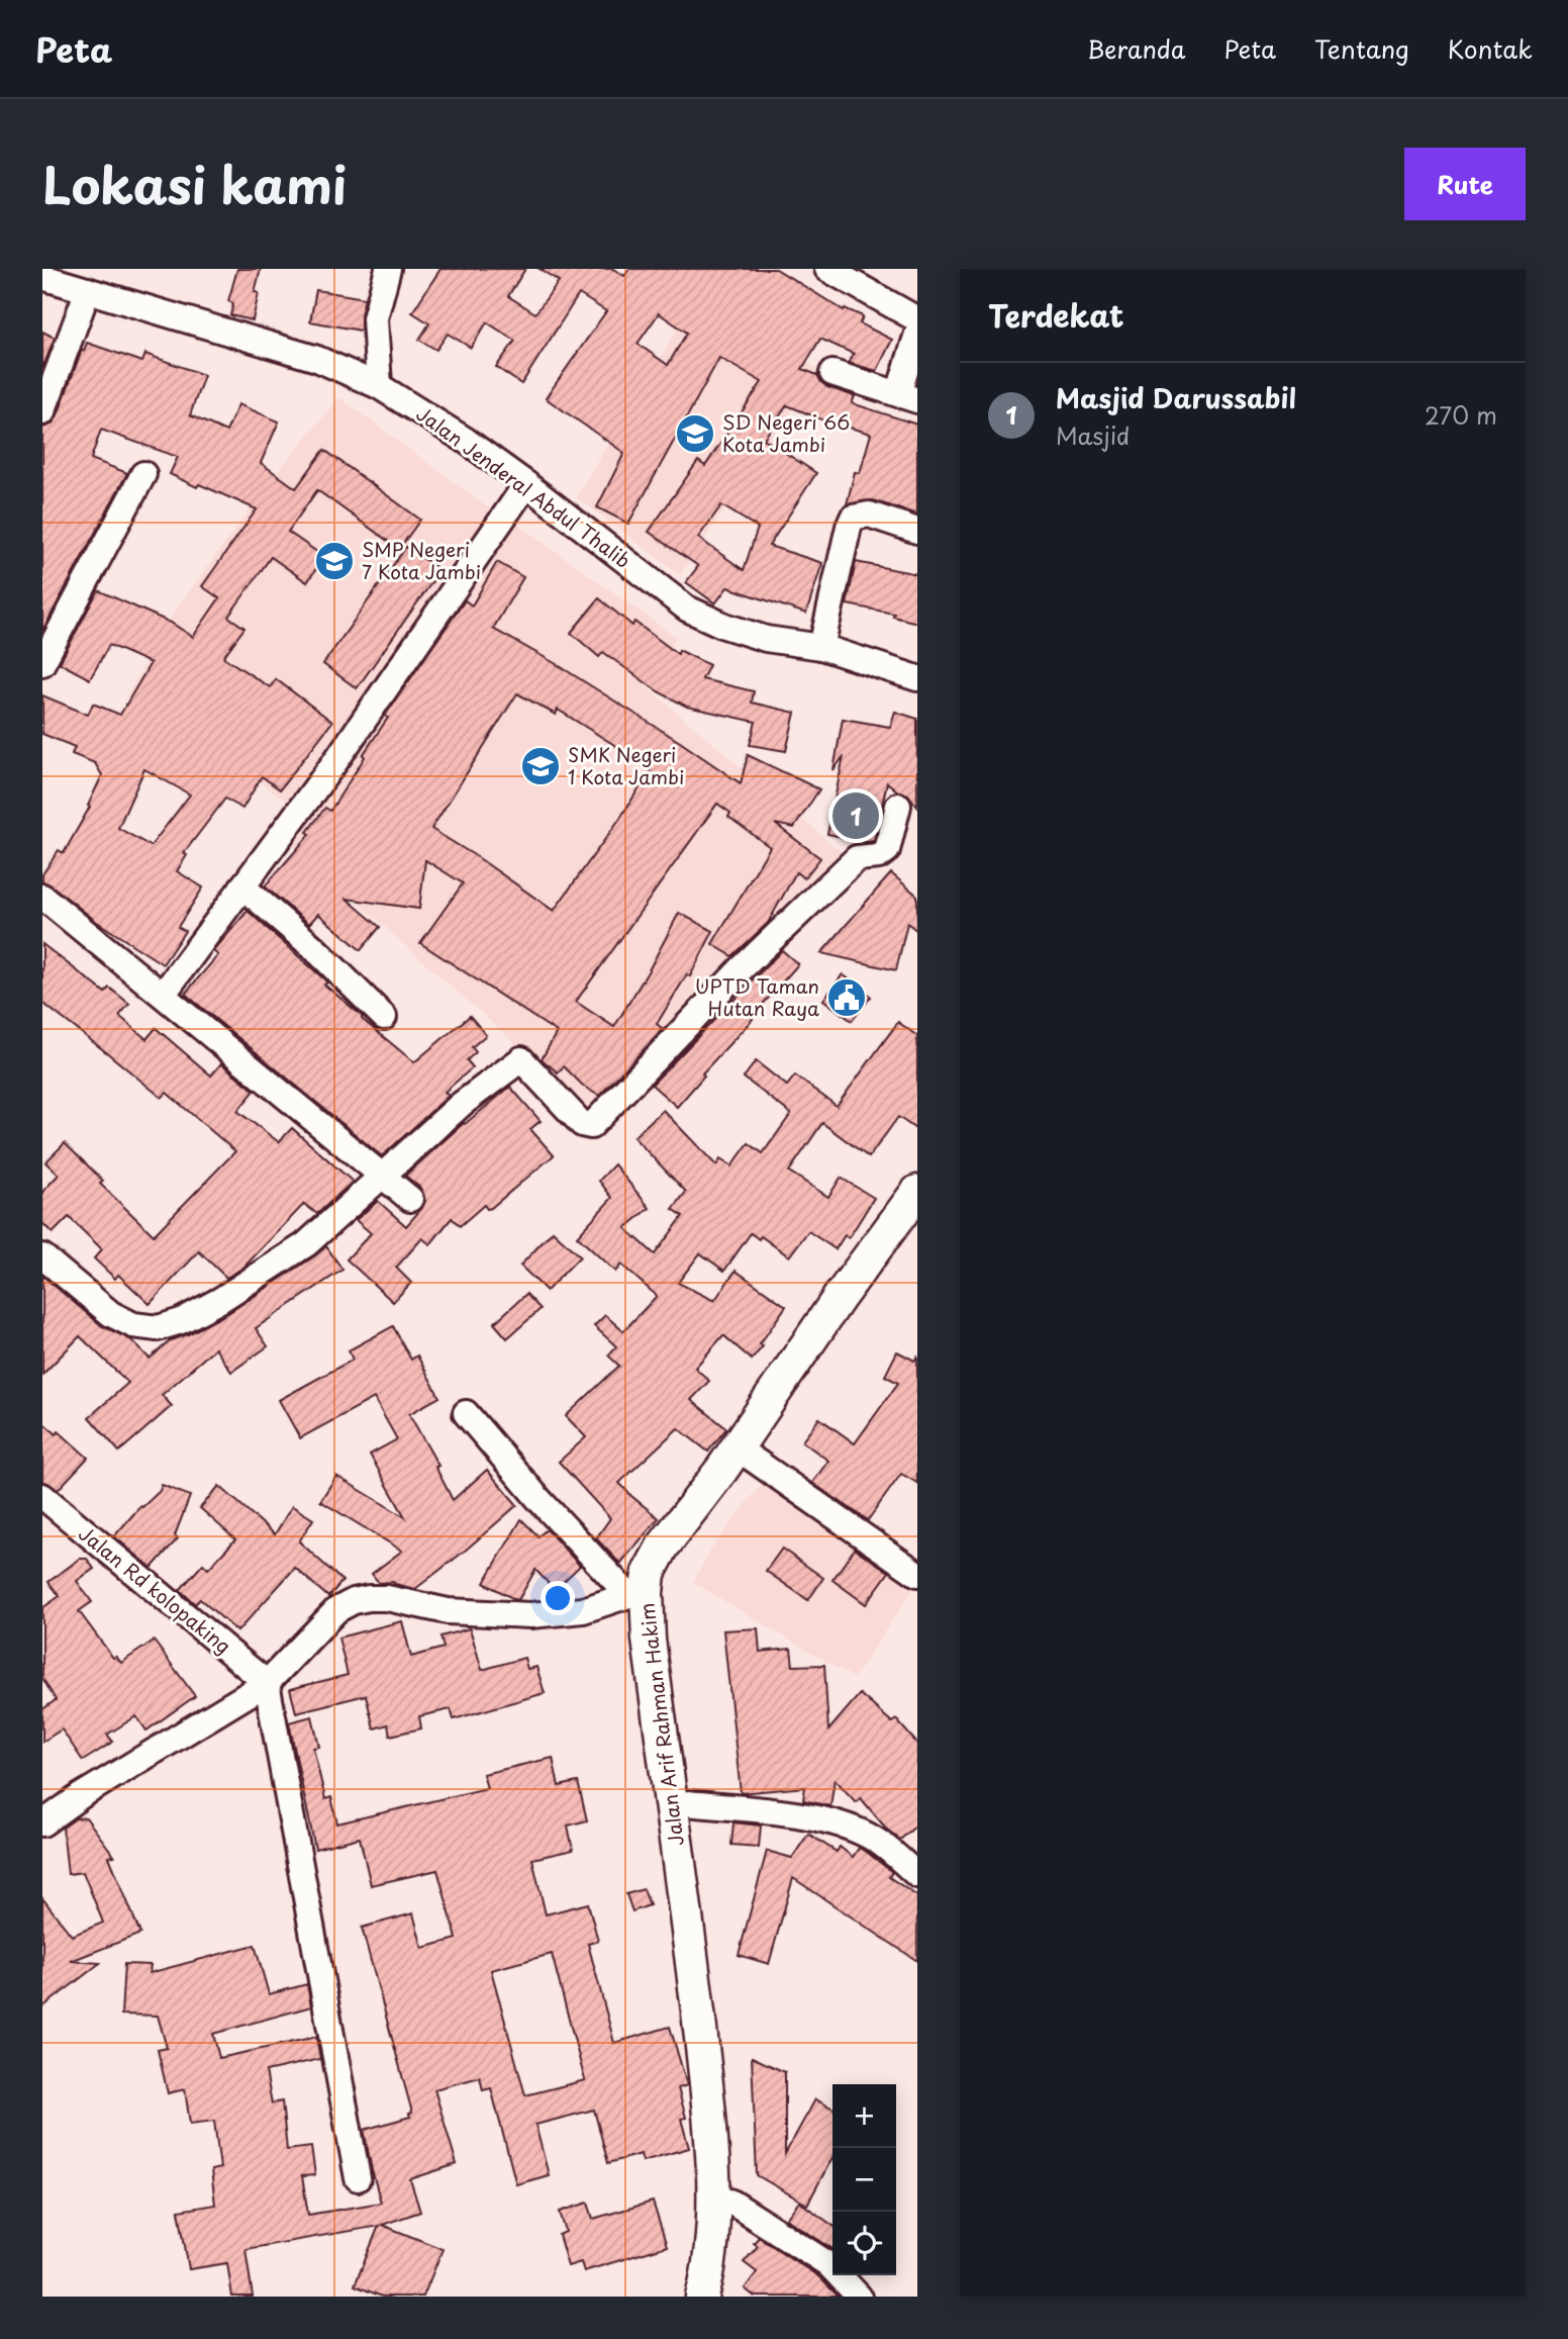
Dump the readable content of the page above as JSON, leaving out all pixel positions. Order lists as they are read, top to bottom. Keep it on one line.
{"streets":{"main road":["Jalan Arif Rahman Hakim"],"street":["Jalan Jenderal Abdul Thalib","Jalan Rd kolopaking"]},"places":{"school or university":["SD Negeri 66 Kota Jambi","SMP Negeri 7 Kota Jambi","SMK Negeri 1 Kota Jambi"],"public building":["UPTD Taman Hutan Raya"]},"page":{"header":"Peta","nav":["Beranda","Peta","Tentang","Kontak"],"title":"Lokasi kami","buttons":"Rute","heading":"Terdekat","list":[{"mark":"1","name":"Masjid Darussabil","note":"Masjid","value":"270 m"}],"pins":"1","map_buttons":["+","−"]}}
